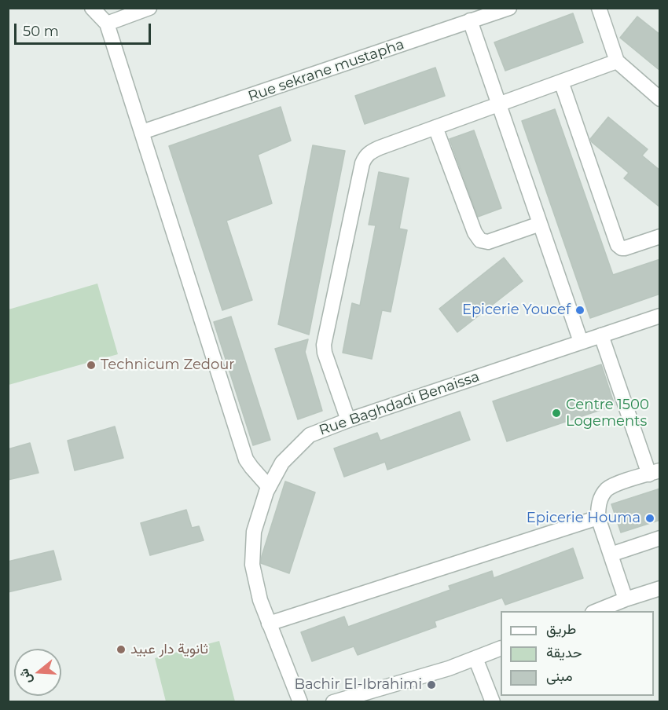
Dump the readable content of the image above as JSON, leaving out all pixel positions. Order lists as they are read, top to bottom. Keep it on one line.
{"streets":{"street":["Rue sekrane mustapha","Rue Baghdadi Benaissa"]},"places":["Epicerie Youcef","Technicum Zedour","Centre 1500 Logements","Epicerie Houma","ثانوية دار عبيد","Bachir El-Ibrahimi"],"legend":["طريق","حديقة","مبنى"],"scale_bar":"50 m","north":"left"}
